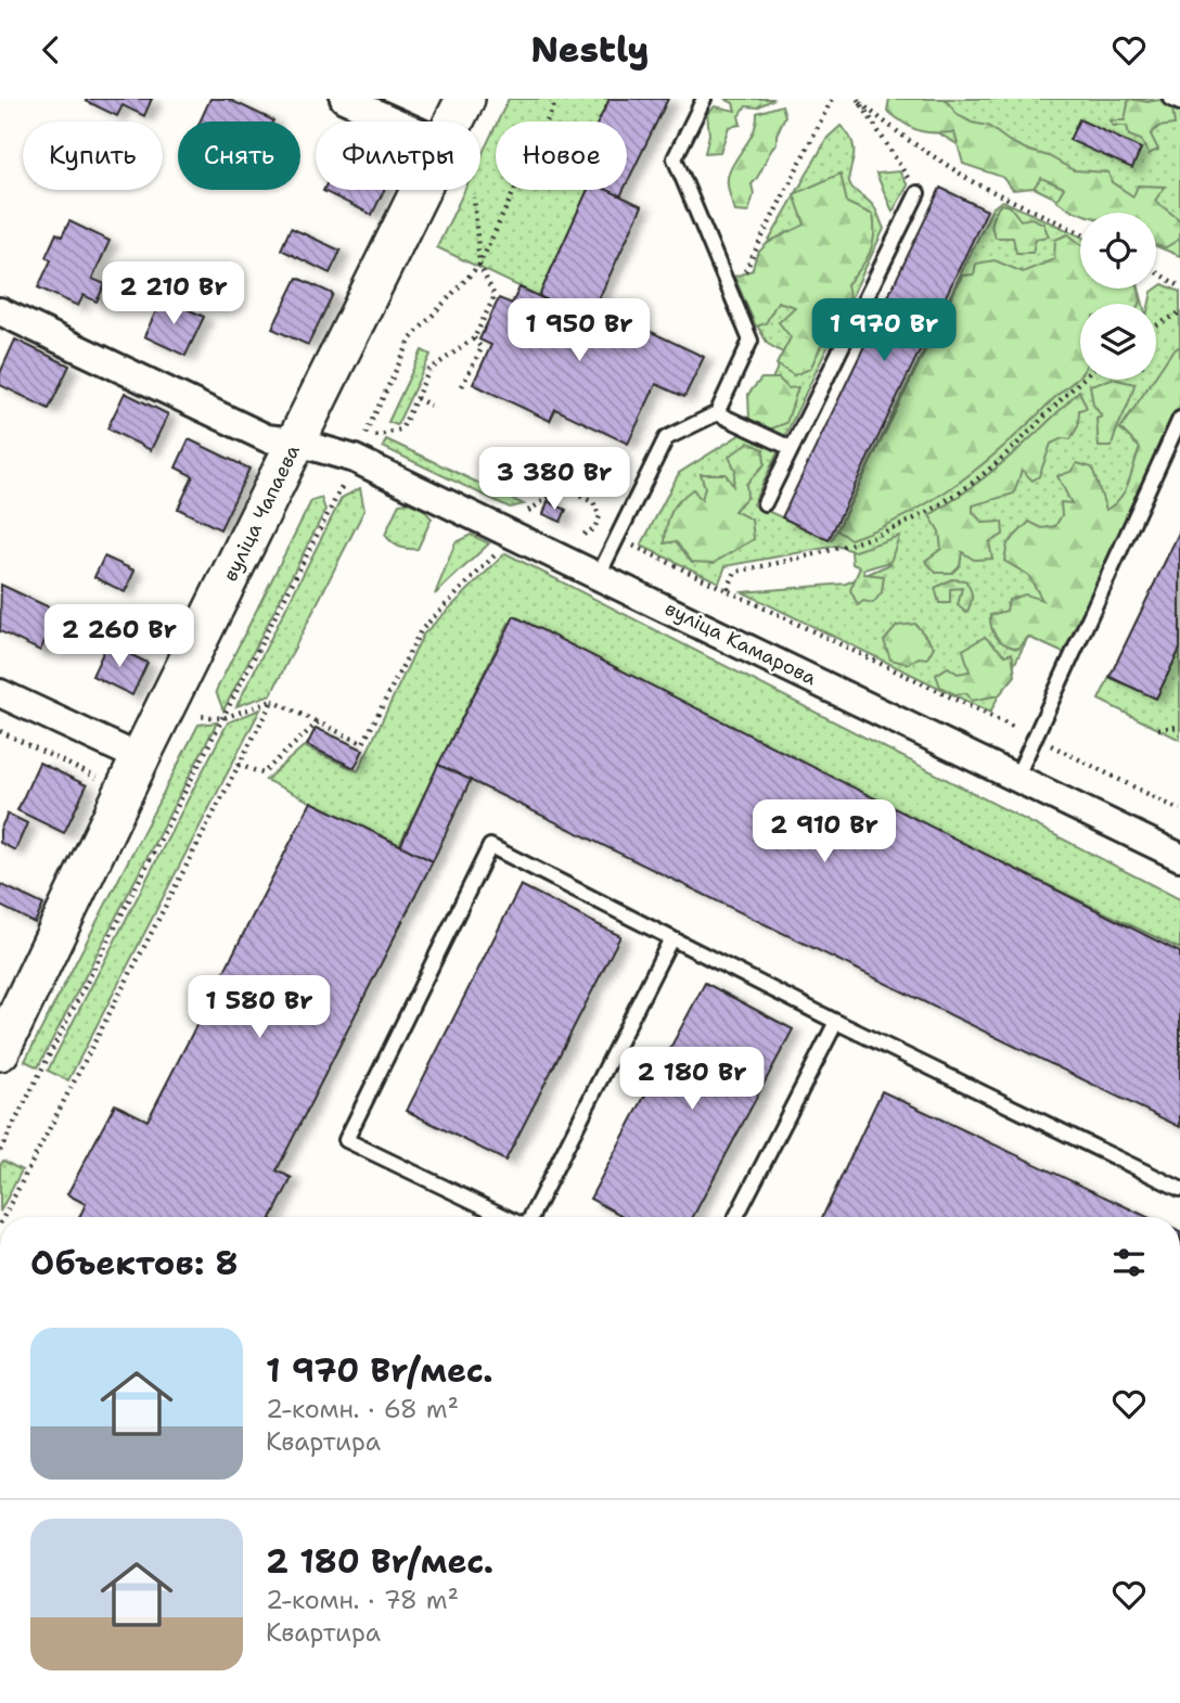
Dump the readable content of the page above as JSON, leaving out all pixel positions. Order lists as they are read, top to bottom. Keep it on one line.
{"streets":{"main road":["вуліца Чапаева"],"street":["вуліца Камарова"]},"crossings":[["вуліца Чапаева","вуліца Камарова"]],"page":{"header":"Nestly","chip":["Купить","Снять","Фильтры","Новое"],"price":["2 210 Br","1 950 Br","1 970 Br","3 380 Br","2 260 Br","2 910 Br","1 580 Br","2 180 Br"],"heading":"Объектов: 8","list":[{"name":"1 970 Br/мес.","note":"2-комн. · 68 m² · Квартира"},{"name":"2 180 Br/мес.","note":"2-комн. · 78 m² · Квартира"}]}}
